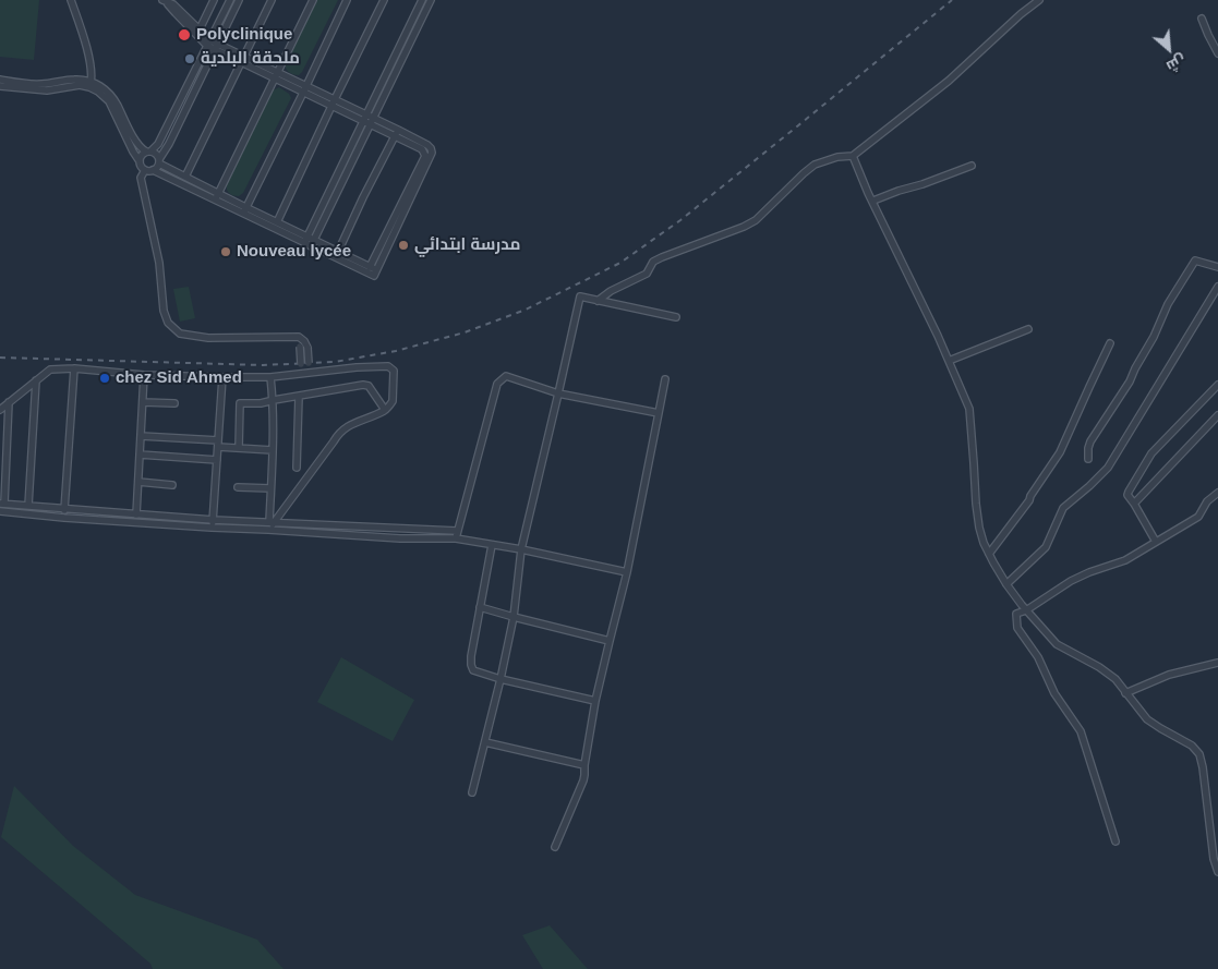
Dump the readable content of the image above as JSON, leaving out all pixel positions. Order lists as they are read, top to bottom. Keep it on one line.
{"places":["Polyclinique","ملحقة البلدية","مدرسة ابتدائي","Nouveau lycée","chez Sid Ahmed"],"north":"bottom right"}
